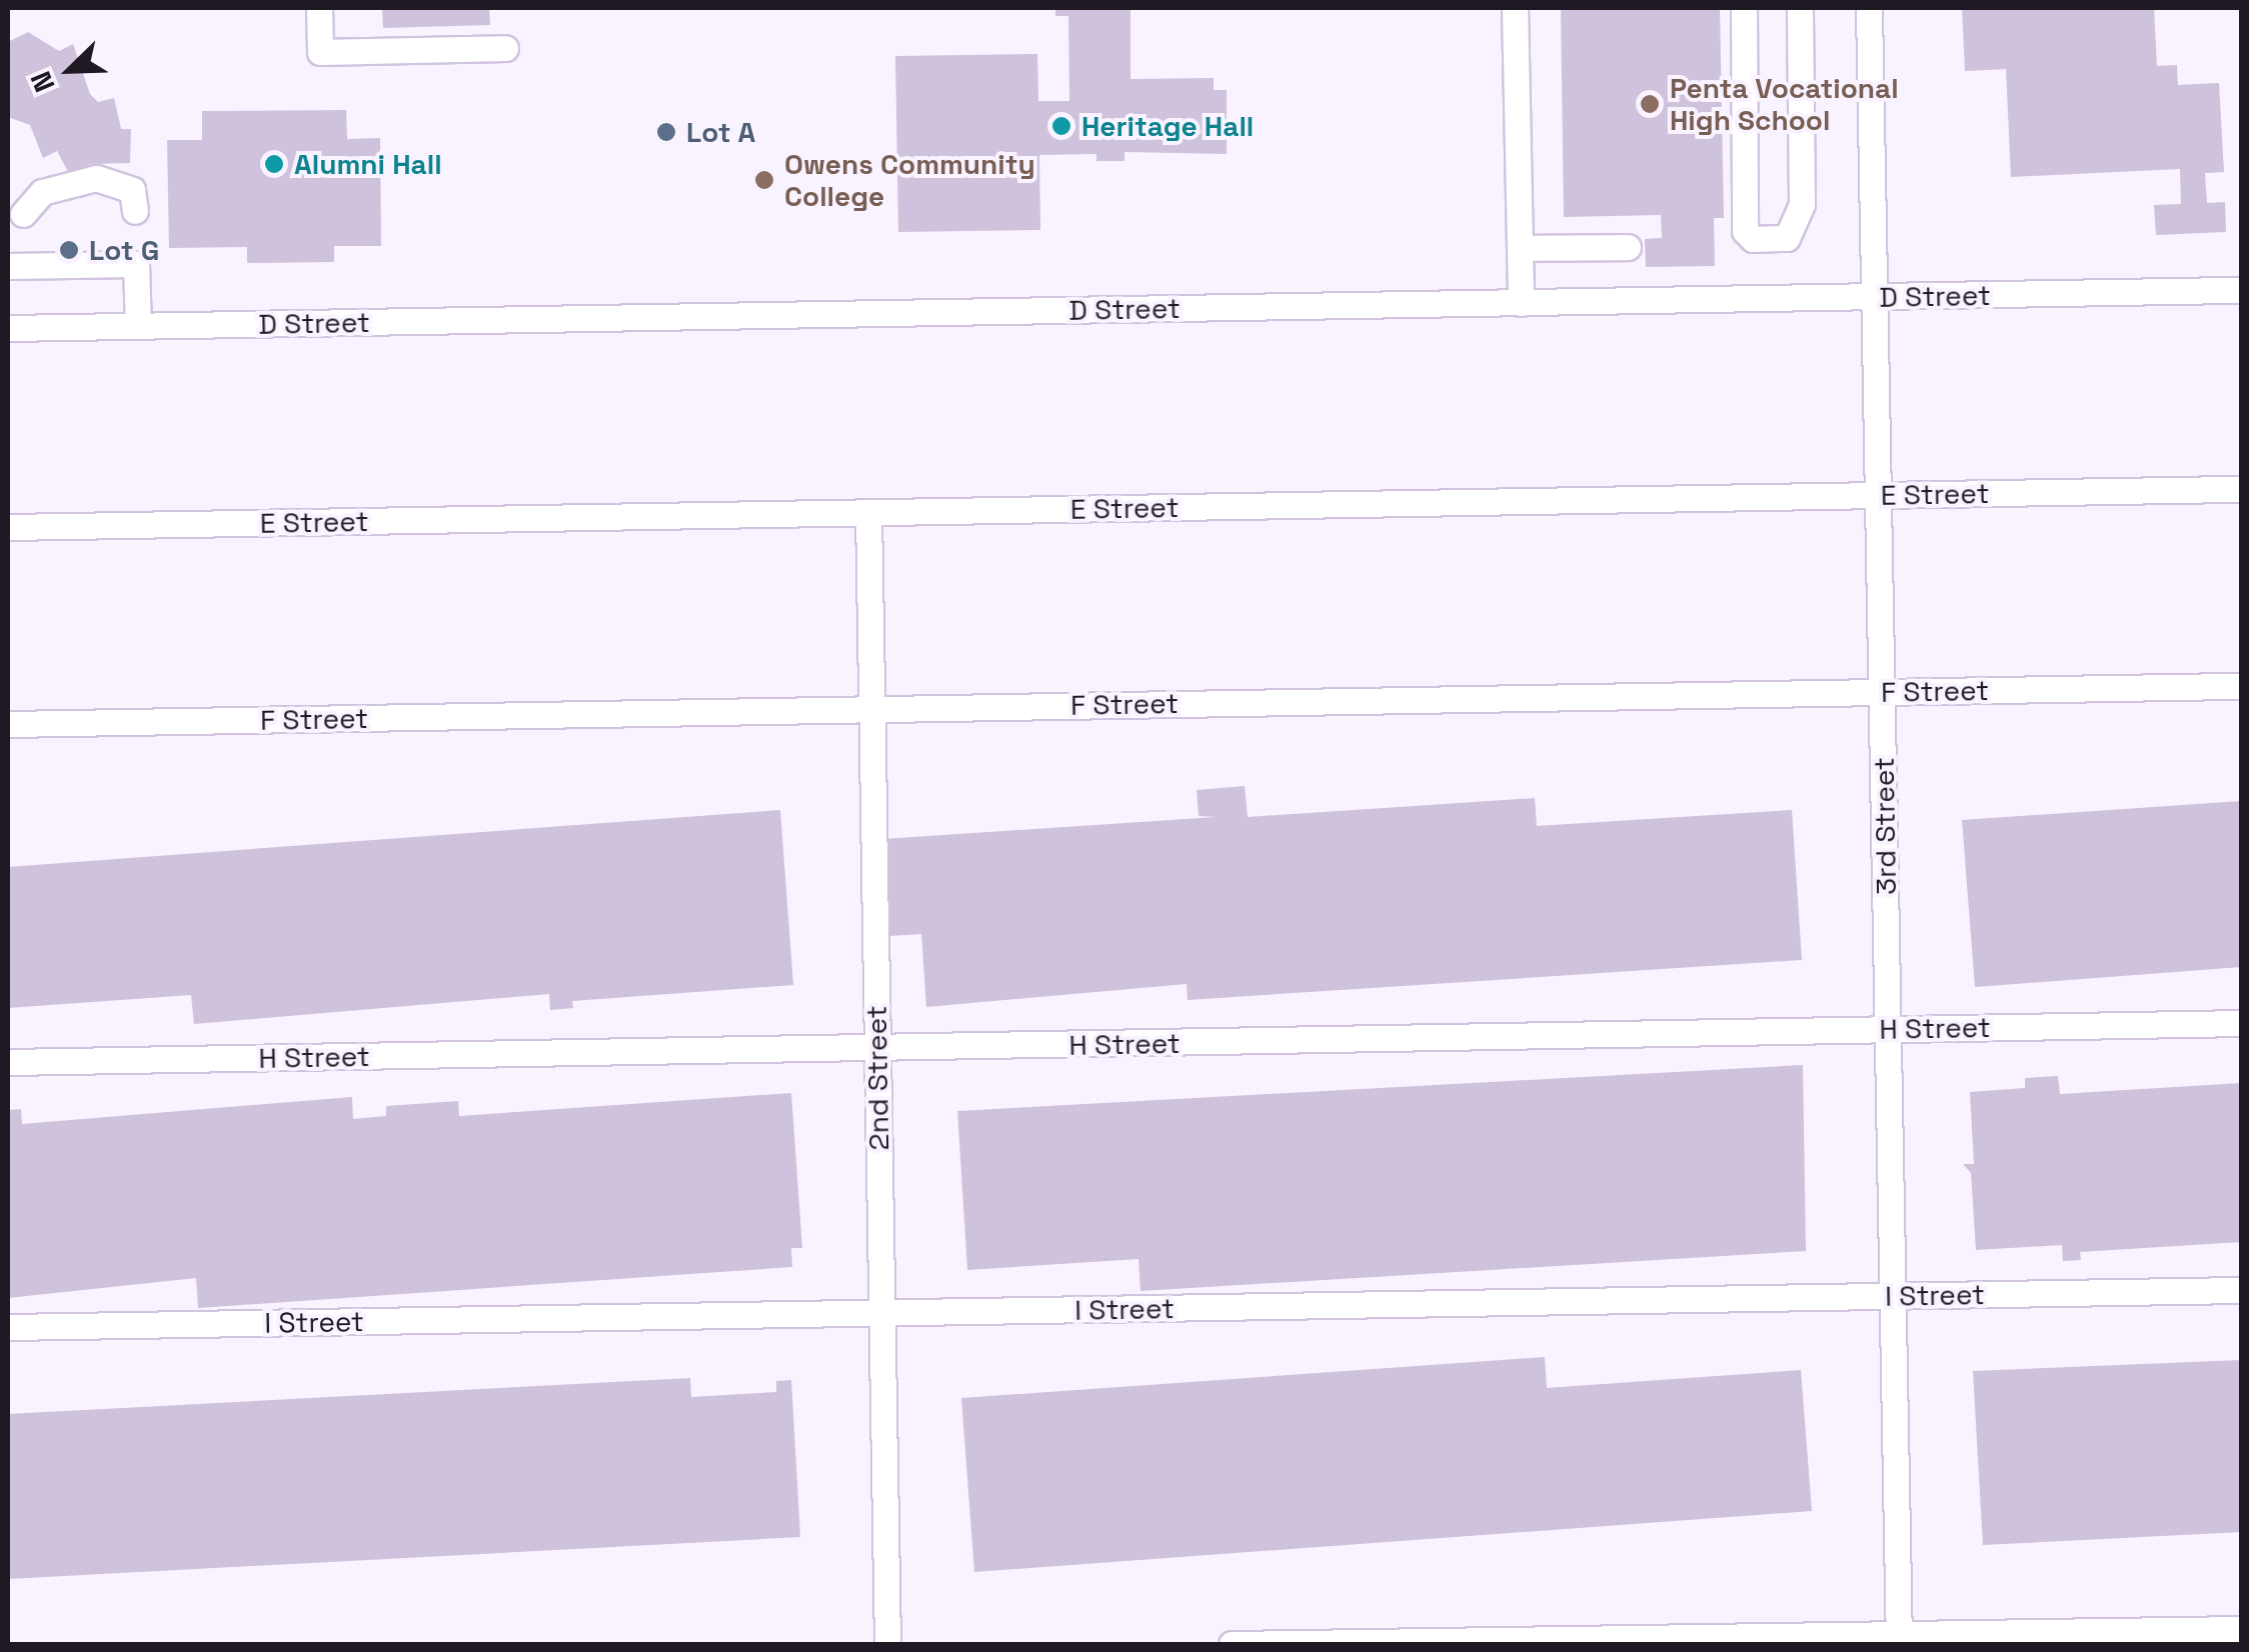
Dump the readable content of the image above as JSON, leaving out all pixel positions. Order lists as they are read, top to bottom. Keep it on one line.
{"streets":{"street":["D Street","E Street","F Street","3rd Street","H Street","2nd Street","I Street"]},"crossings":[["D Street","3rd Street"],["E Street","3rd Street"],["E Street","2nd Street"],["F Street","3rd Street"],["F Street","2nd Street"],["3rd Street","H Street"],["3rd Street","I Street"],["H Street","2nd Street"],["2nd Street","I Street"]],"places":["Penta Vocational High School","Heritage Hall","Lot A","Alumni Hall","Owens Community College","Lot G"],"north":"bottom left"}
